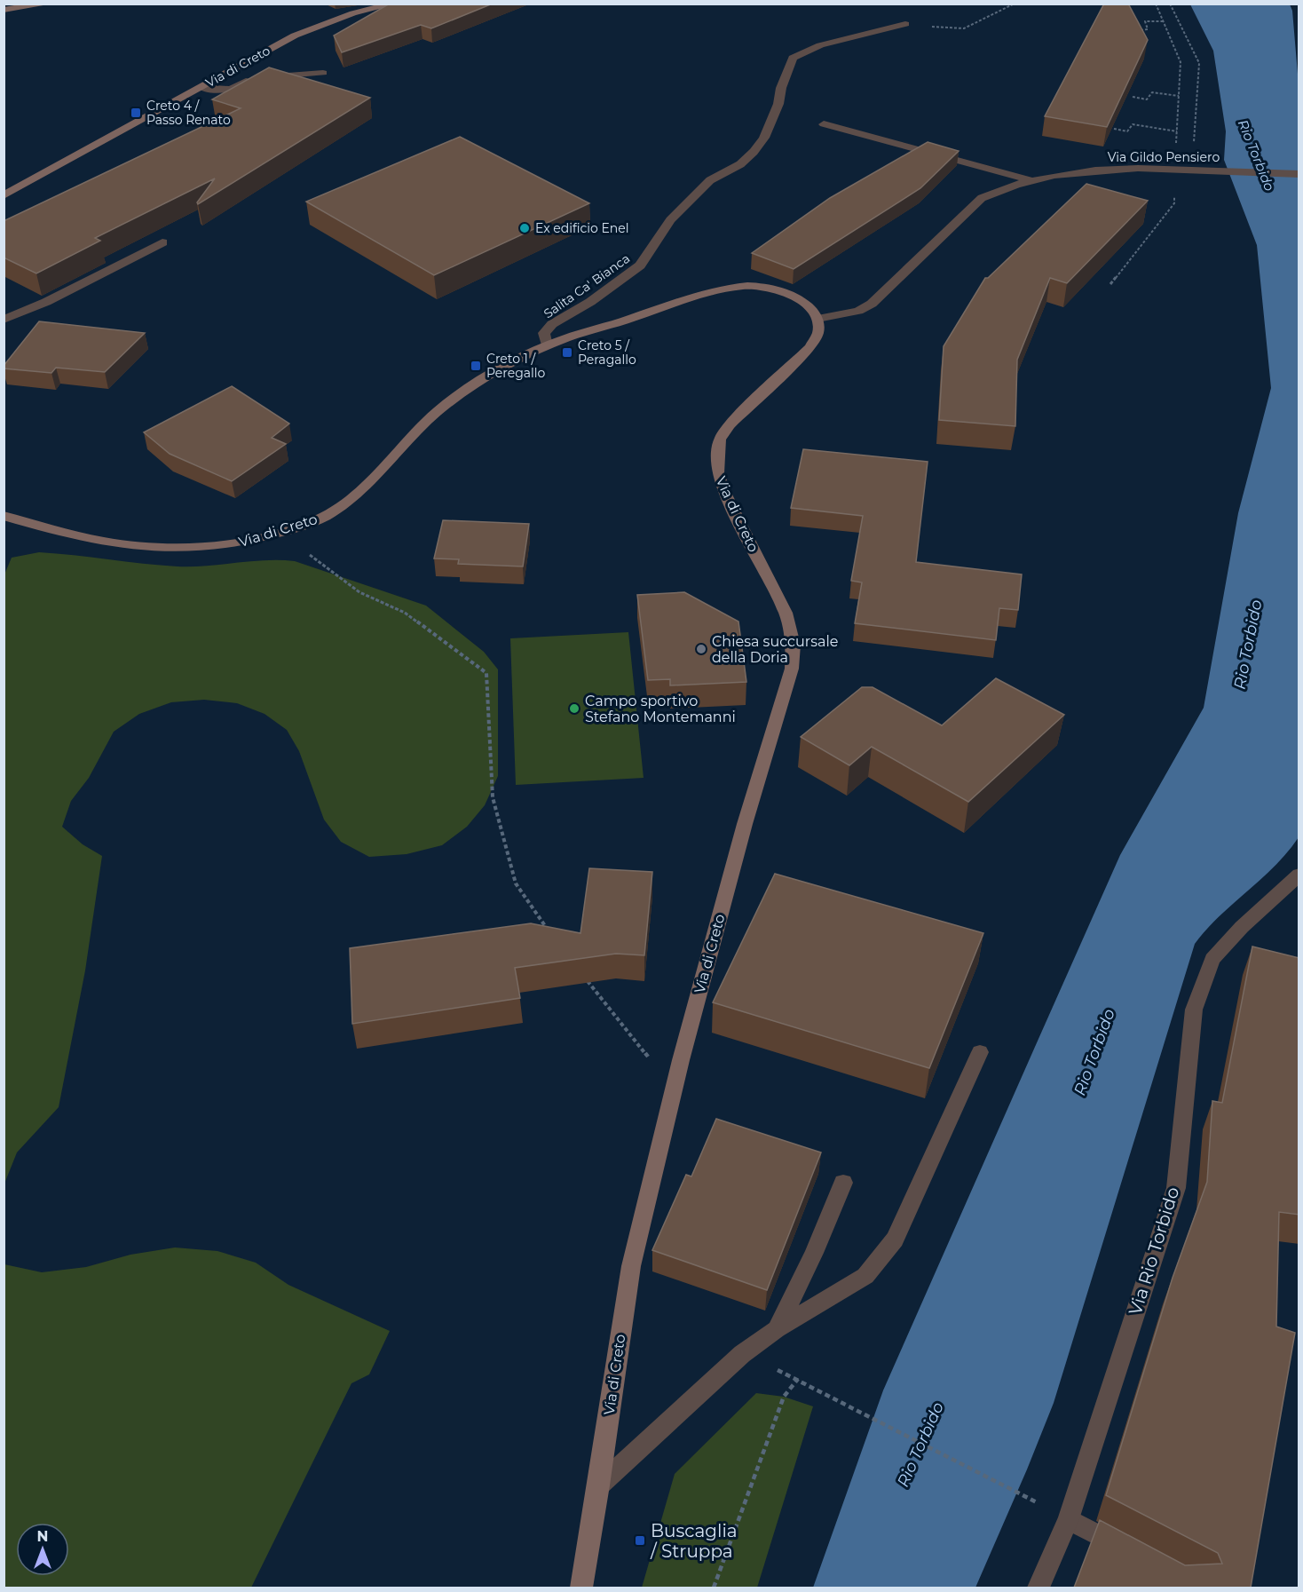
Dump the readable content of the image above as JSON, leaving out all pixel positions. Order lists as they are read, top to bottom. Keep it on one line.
{"streets":{"main road":["Via di Creto"],"street":["Via Gildo Pensiero","Salita Ca' Bianca","Via Rio Torbido"]},"crossings":[["Via di Creto","Via Gildo Pensiero"],["Via di Creto","Salita Ca' Bianca"]],"water":["Rio Torbido"],"places":{"transit":["Creto 4 / Passo Renato","Creto 5 / Peragallo","Creto 1 / Peregallo","Buscaglia / Struppa"],"other":["Ex edificio Enel","Chiesa succursale della Doria","Campo sportivo Stefano Montemanni"]},"north":"top"}
